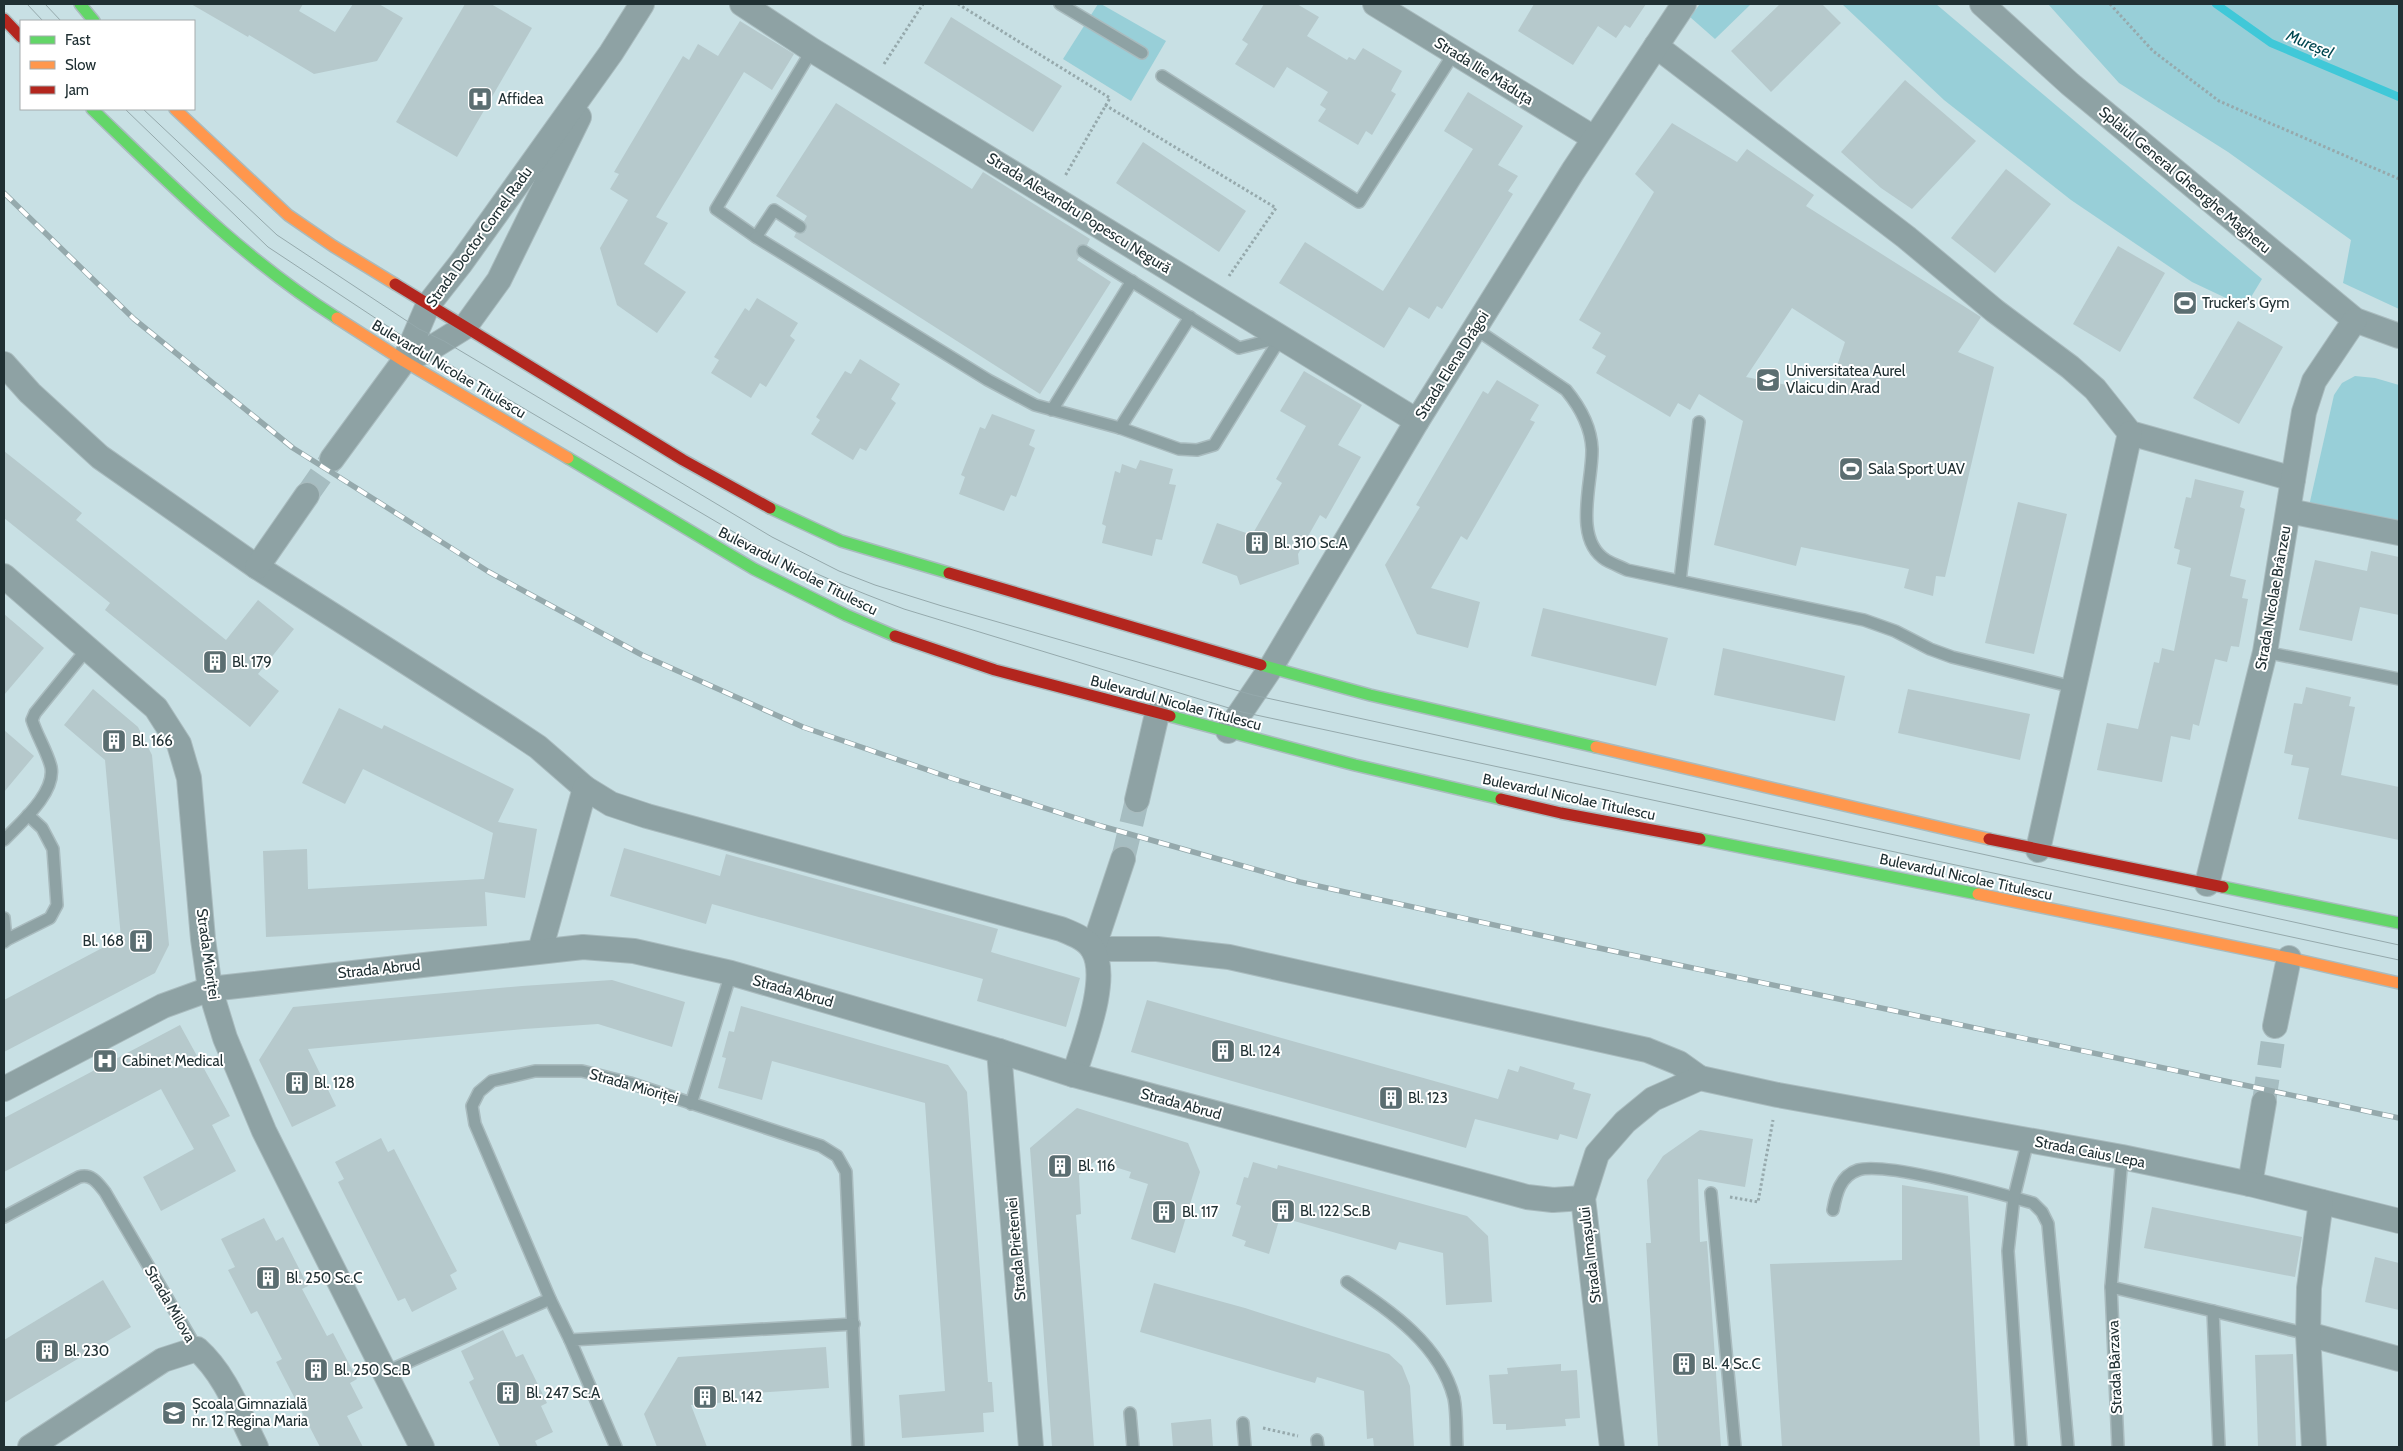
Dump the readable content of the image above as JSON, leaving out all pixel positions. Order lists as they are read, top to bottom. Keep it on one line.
{"streets":{"main road":["Bulevardul Nicolae Titulescu"],"street":["Strada Ilie Măduța","Splaiul General Gheorghe Magheru","Strada Alexandru Popescu Negură","Strada Doctor Cornel Radu","Strada Elena Drăgoi","Strada Nicolae Brânzeu","Strada Mioriței","Strada Abrud","Strada Caius Lepa","Strada Prieteniei","Strada Imașului","Strada Milova"],"lane":["Strada Bârzava"]},"crossings":[["Strada Ilie Măduța","Strada Elena Drăgoi"],["Splaiul General Gheorghe Magheru","Strada Nicolae Brânzeu"],["Strada Alexandru Popescu Negură","Strada Elena Drăgoi"],["Strada Doctor Cornel Radu","Bulevardul Nicolae Titulescu"],["Strada Elena Drăgoi","Bulevardul Nicolae Titulescu"],["Strada Mioriței","Strada Abrud"],["Strada Abrud","Strada Prieteniei"],["Strada Abrud","Strada Imașului"],["Strada Caius Lepa","Strada Bârzava"]],"water":["Mureșel"],"places":{"hospital":["Affidea","Cabinet Medical"],"sports":["Trucker's Gym","Sala Sport UAV"],"school or university":["Universitatea Aurel Vlaicu din Arad","Școala Gimnazială nr. 12 Regina Maria"],"building":["Bl. 310 Sc.A","Bl. 179","Bl. 166","Bl. 168","Bl. 124","Bl. 128","Bl. 123","Bl. 116","Bl. 122 Sc.B","Bl. 117","Bl. 250 Sc.C","Bl. 230","Bl. 4 Sc.C","Bl. 250 Sc.B","Bl. 247 Sc.A","Bl. 142"]},"legend":["Fast","Slow","Jam"]}
